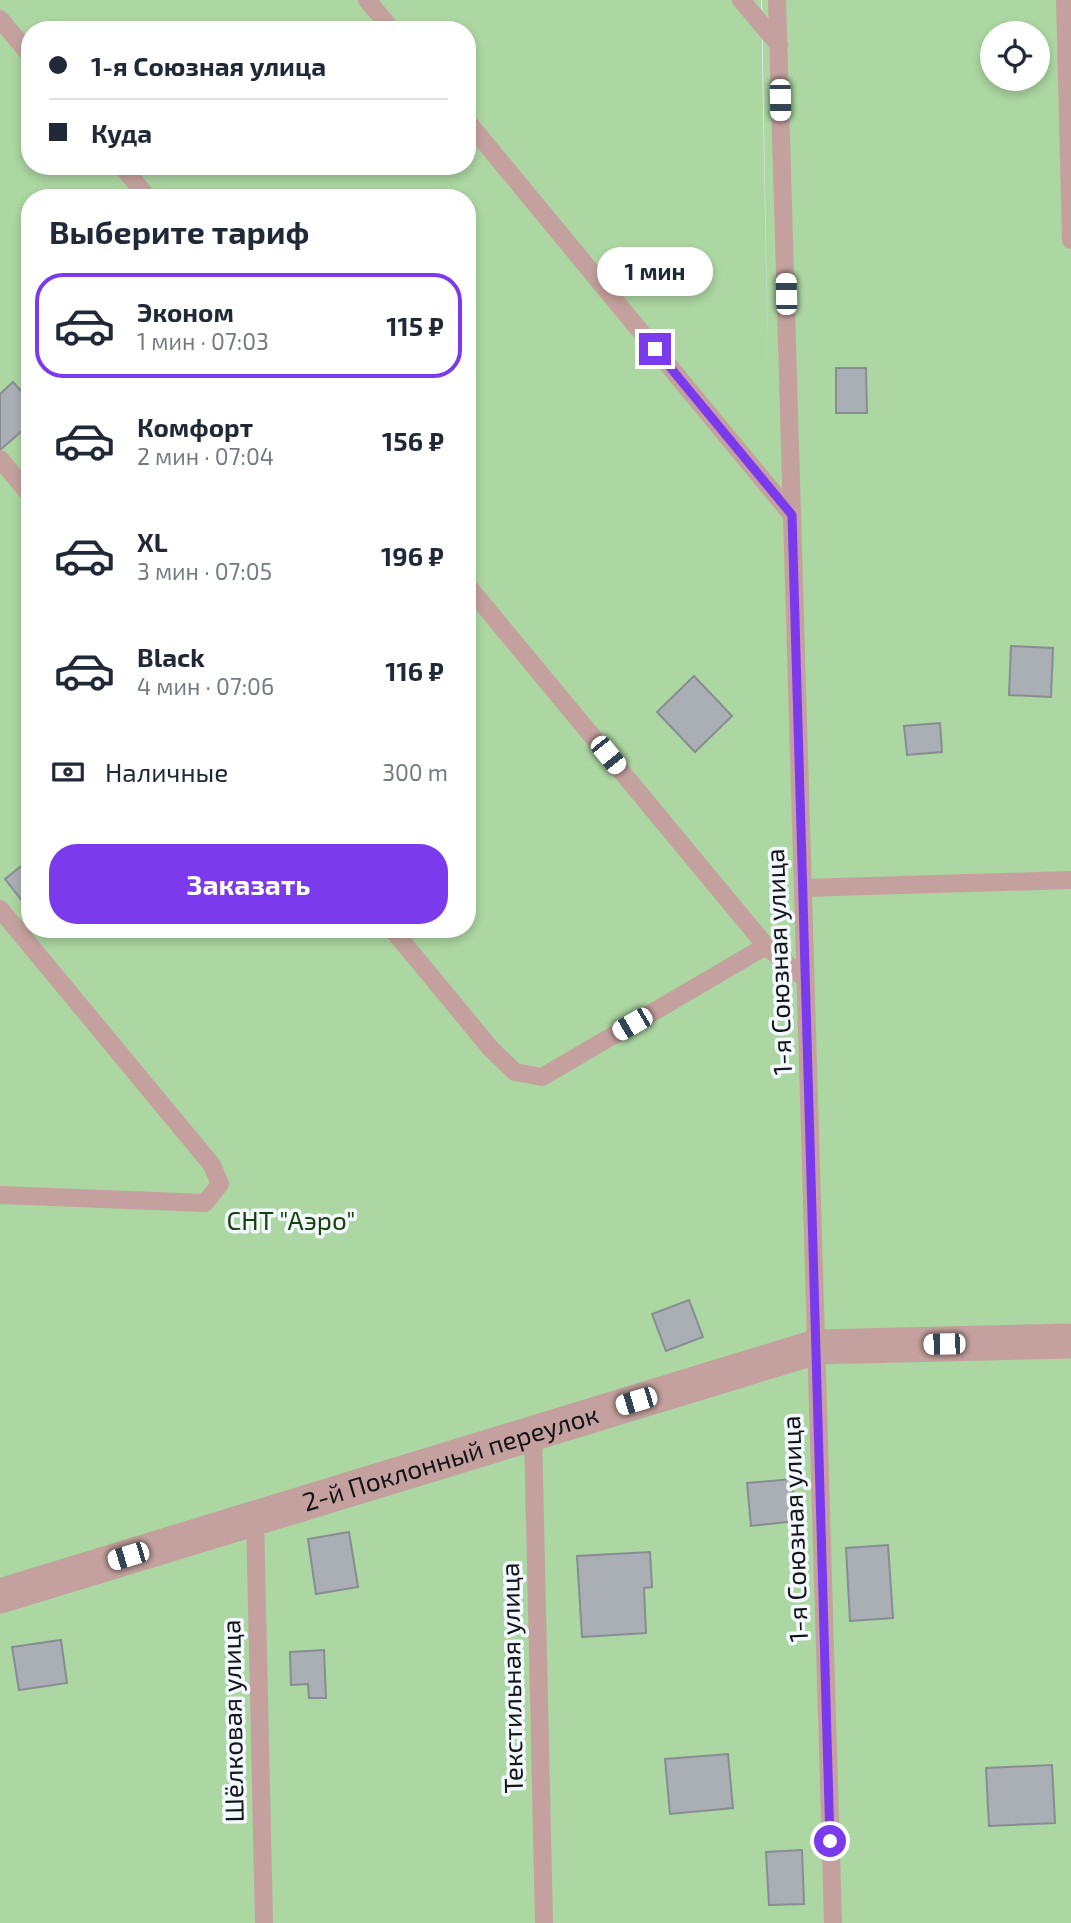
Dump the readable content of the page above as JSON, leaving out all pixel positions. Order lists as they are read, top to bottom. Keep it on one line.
{"streets":{"street":["2-й Поклонный переулок"],"lane":["1-я Союзная улица","Текстильная улица","Шёлковая улица"]},"crossings":[["1-я Союзная улица","2-й Поклонный переулок"],["2-й Поклонный переулок","Текстильная улица"],["2-й Поклонный переулок","Шёлковая улица"]],"parks":["СНТ \"Аэро\""],"page":{"banner":["1-я Союзная улица","Куда"],"heading":"Выберите тариф","bubble":"1 мин","list":[{"name":"Эконом","note":"1 мин · 07:03","value":"115 ₽"},{"name":"Комфорт","note":"2 мин · 07:04","value":"156 ₽"},{"name":"XL","note":"3 мин · 07:05","value":"196 ₽"},{"name":"Black","note":"4 мин · 07:06","value":"116 ₽"}],"pay":["Наличные","300 m"],"buttons":"Заказать"}}
